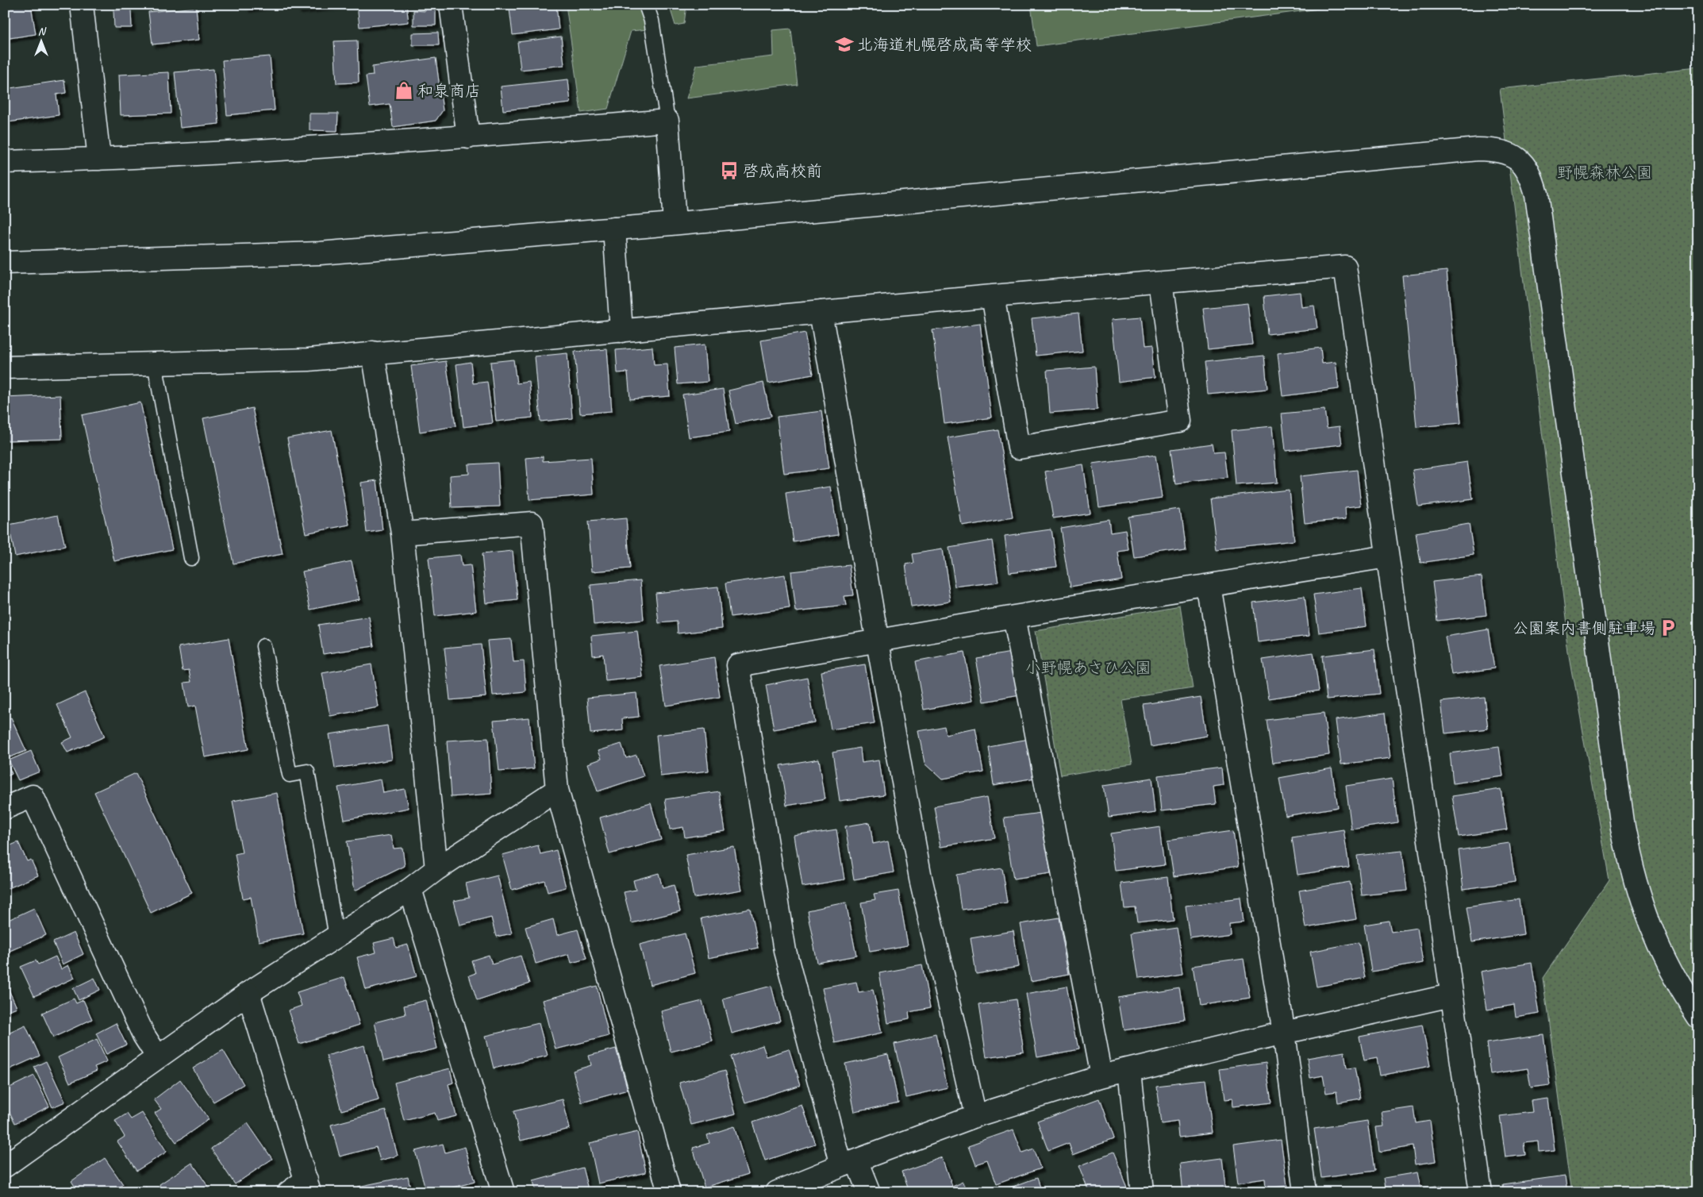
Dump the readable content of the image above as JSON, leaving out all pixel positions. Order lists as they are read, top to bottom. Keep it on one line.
{"parks":["野幌森林公園","小野幌あさひ公園"],"places":{"school or university":["北海道札幌啓成高等学校"],"shop":["和泉商店"],"bus stop":["啓成高校前"],"parking":["公園案内書側駐車場"]},"north":"top"}
